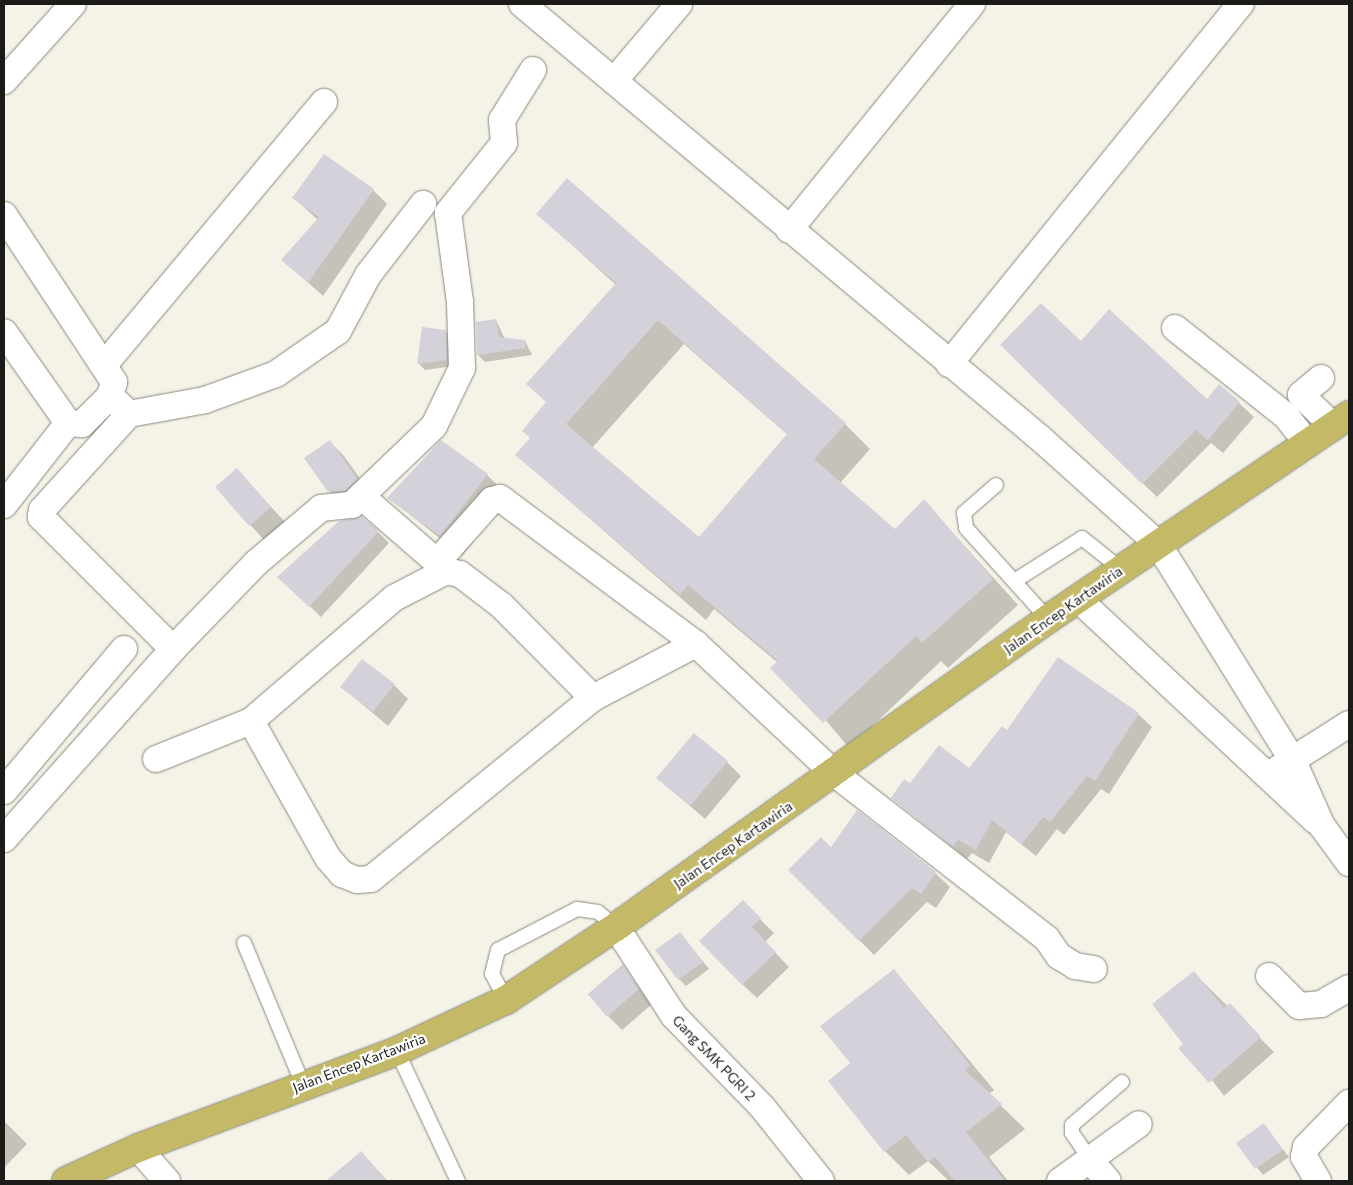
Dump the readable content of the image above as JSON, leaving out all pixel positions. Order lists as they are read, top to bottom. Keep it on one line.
{"streets":{"main road":["Jalan Encep Kartawiria"],"street":["Gang SMK PGRI 2"]},"crossings":[["Jalan Encep Kartawiria","Gang SMK PGRI 2"]]}
